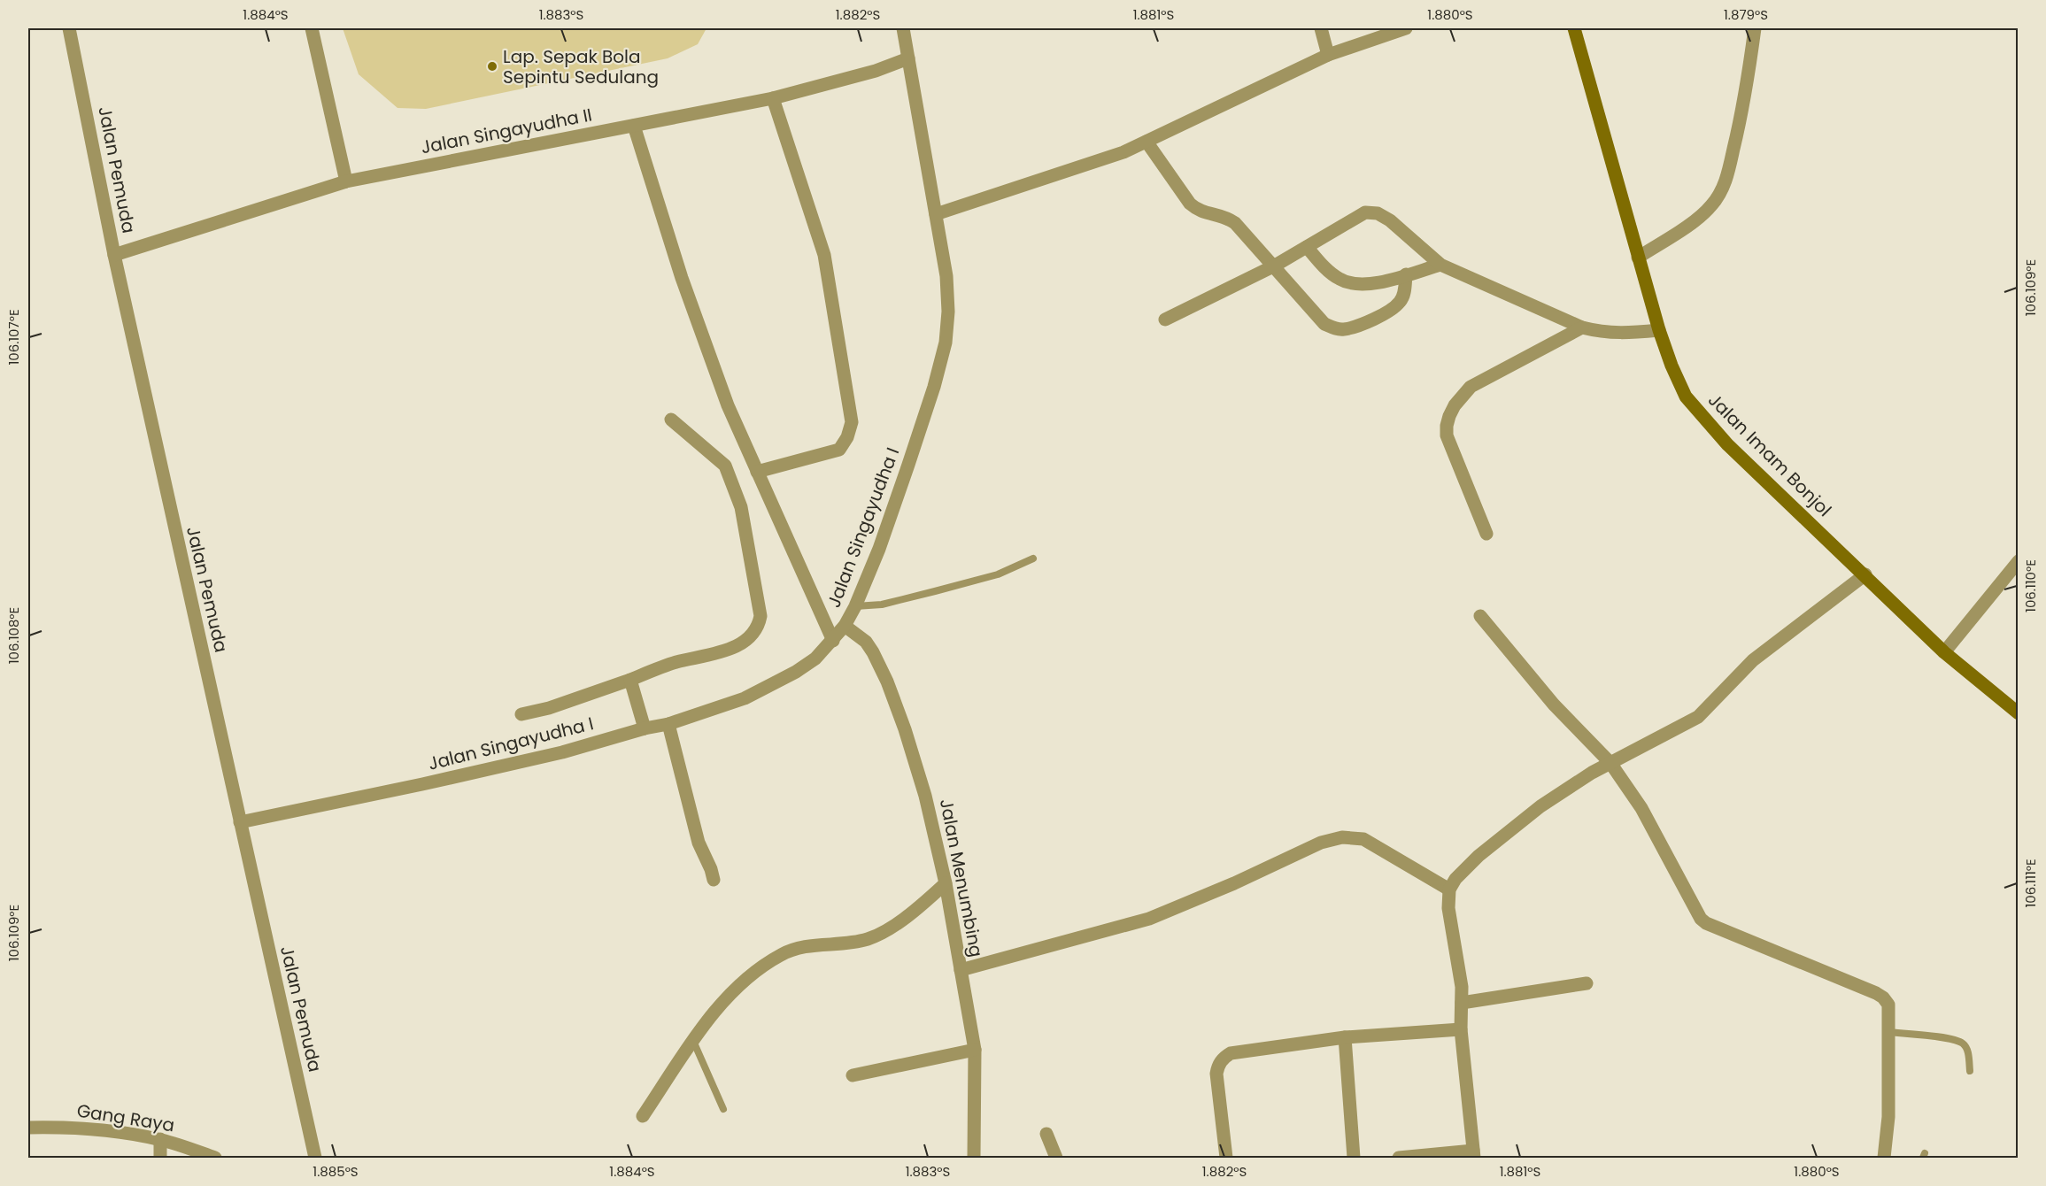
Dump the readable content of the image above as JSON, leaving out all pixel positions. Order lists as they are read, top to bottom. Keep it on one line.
{"streets":{"main road":["Jalan Imam Bonjol"],"street":["Jalan Singayudha II","Jalan Pemuda","Jalan Singayudha I","Jalan Menumbing","Gang Raya"]},"crossings":[["Jalan Singayudha II","Jalan Pemuda"],["Jalan Singayudha II","Jalan Singayudha I"],["Jalan Pemuda","Jalan Singayudha I"],["Jalan Singayudha I","Jalan Menumbing"]],"places":["Lap. Sepak Bola Sepintu Sedulang"],"coordinates":["1.884°S","1.883°S","1.882°S","1.881°S","1.880°S","1.879°S","106.109°E","106.107°E","106.110°E","106.108°E","106.111°E","1.885°S"]}
